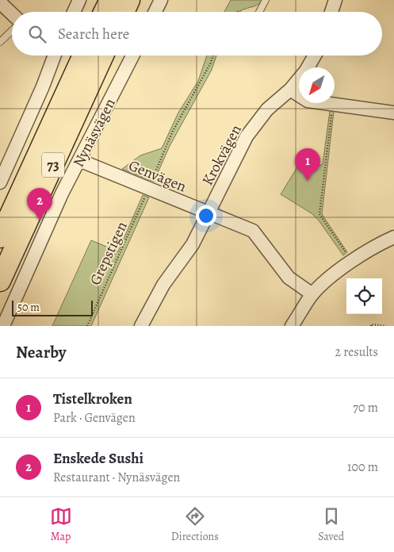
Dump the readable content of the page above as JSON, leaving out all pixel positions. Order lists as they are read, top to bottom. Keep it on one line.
{"streets":{"highway":["Nynäsvägen","73"],"street":["Krokvägen","Genvägen"],"path":["Grepstigen"]},"crossings":[["Nynäsvägen","Genvägen"],["Krokvägen","Genvägen"],["Genvägen","Grepstigen"]],"scale_bar":"50 m","north":"bottom left","page":{"search":"Search here","pins":["1","2"],"scale":"50 m","heading":["Nearby","2 results"],"list":[{"mark":"1","name":"Tistelkroken","note":"Park · Genvägen","value":"70 m"},{"mark":"2","name":"Enskede Sushi","note":"Restaurant · Nynäsvägen","value":"100 m"}],"nav":["Map","Directions","Saved"]}}
